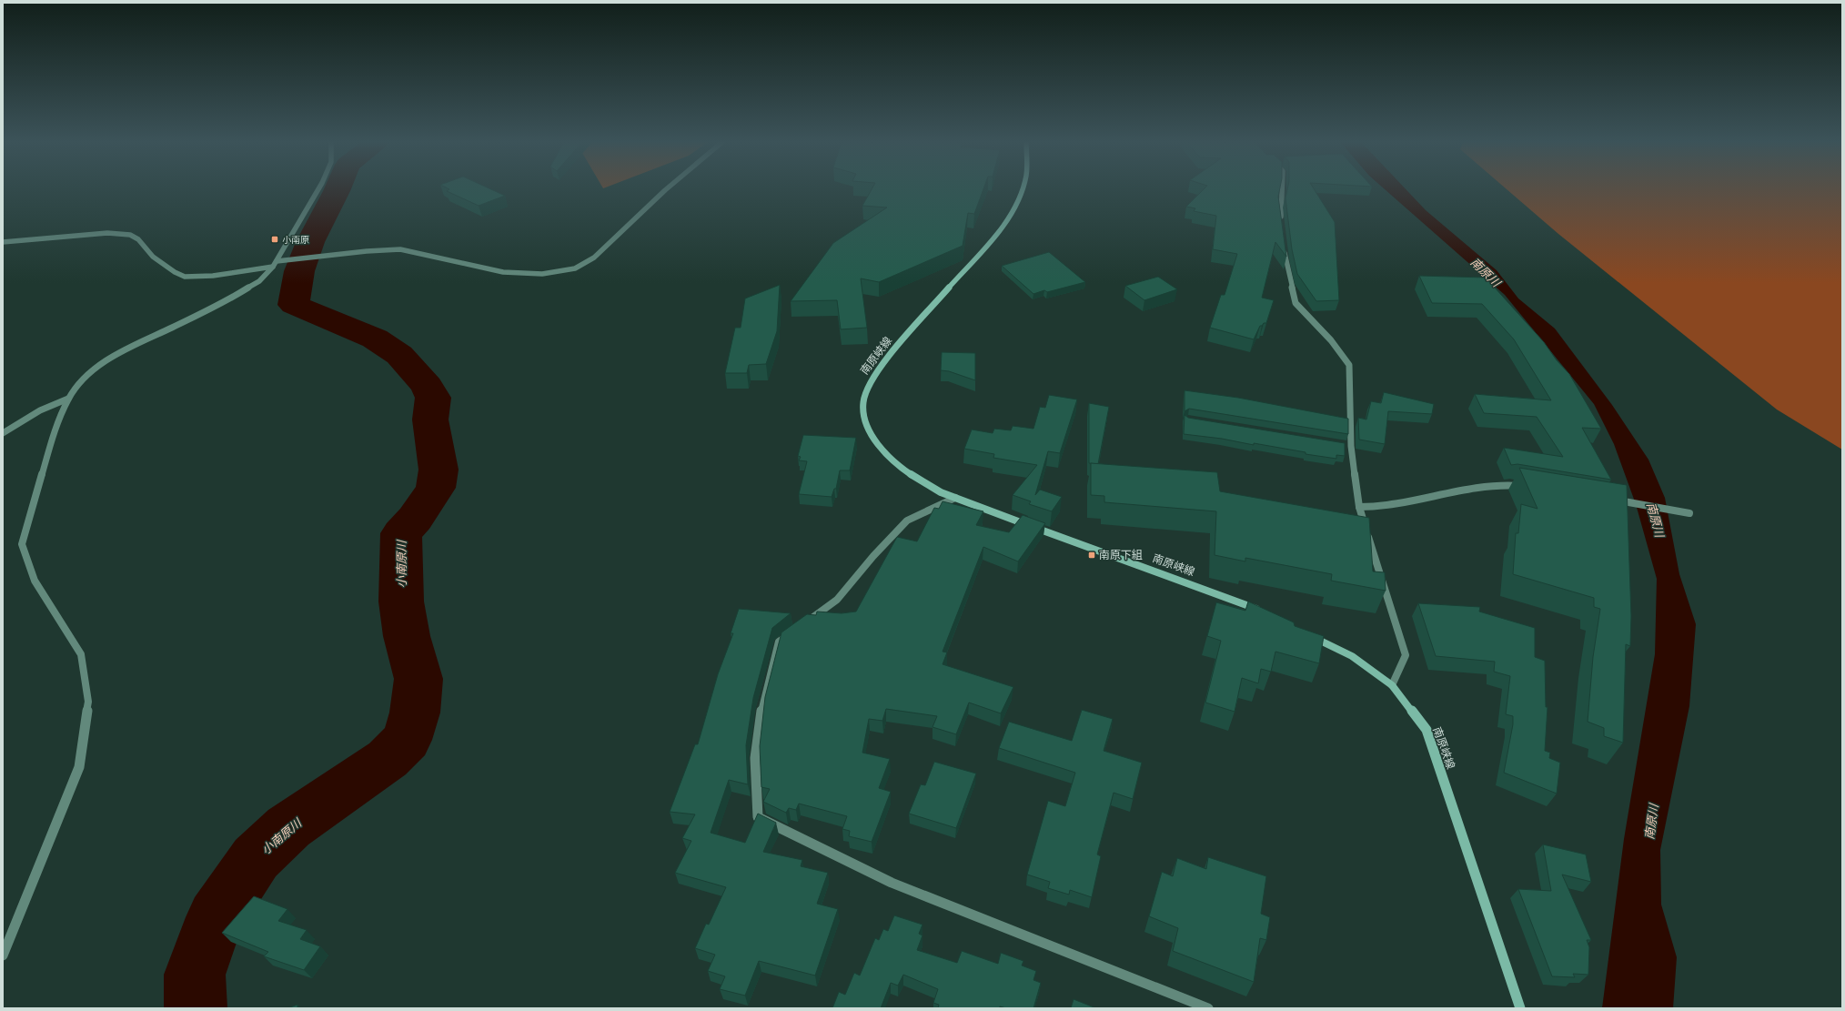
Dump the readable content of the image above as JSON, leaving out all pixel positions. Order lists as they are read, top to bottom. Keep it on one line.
{"streets":{"main road":["南原峡線"]},"water":["南原川","小南原川"],"places":{"transit":["小南原","南原下組"]}}
